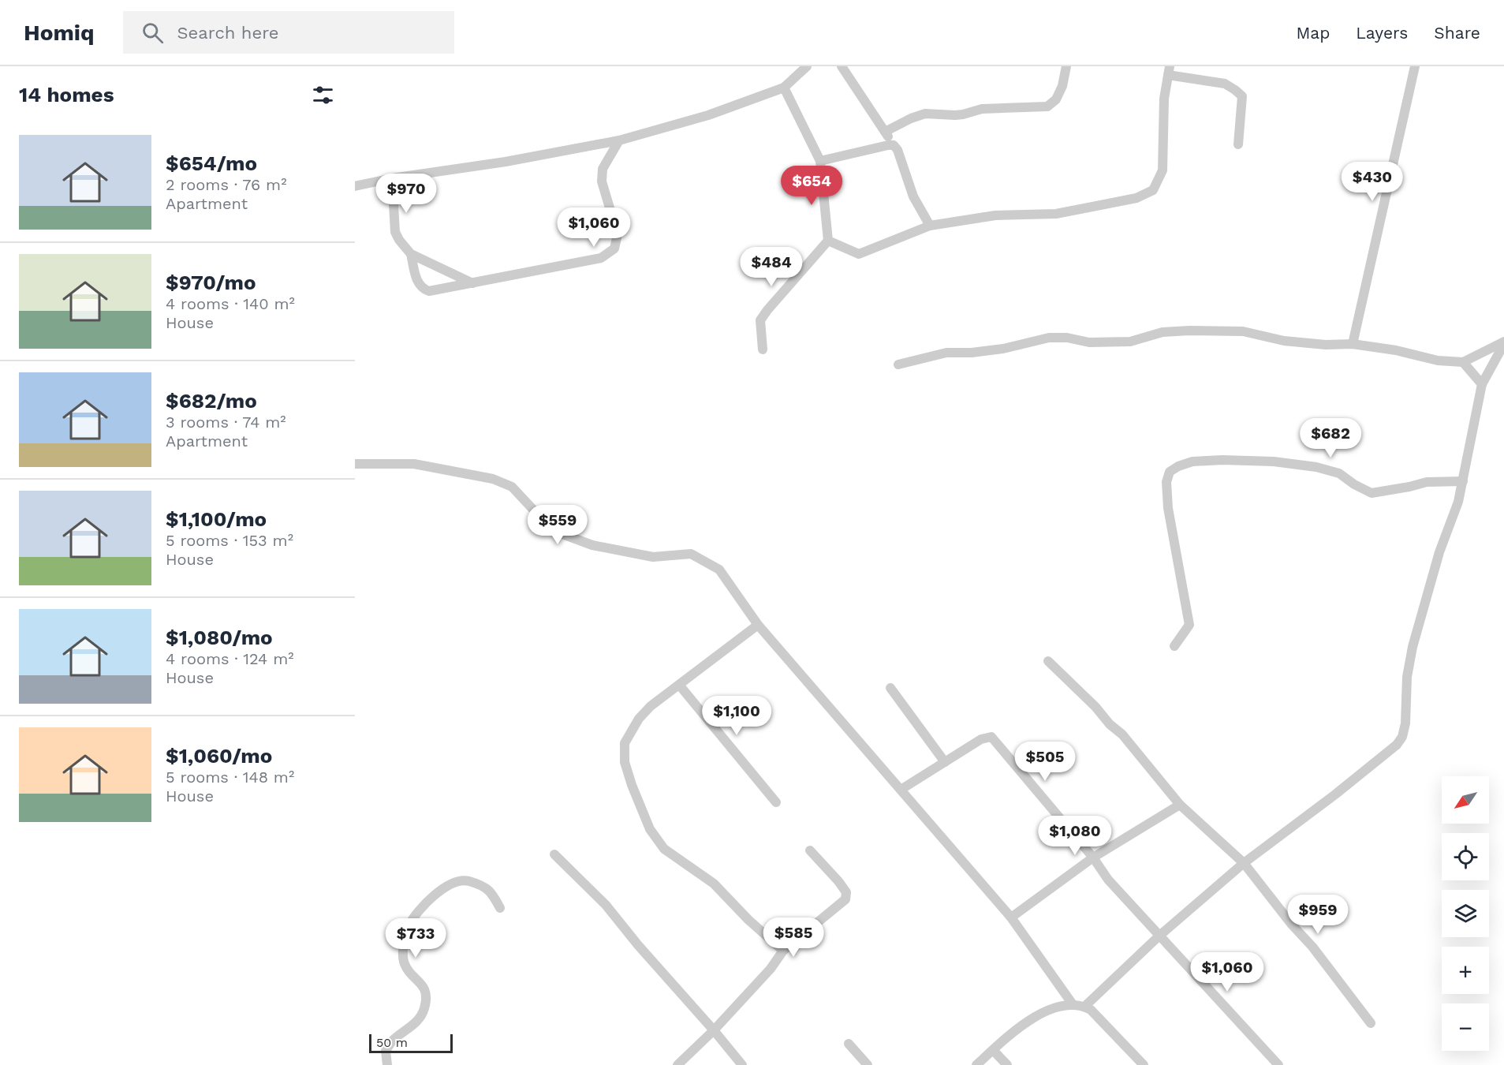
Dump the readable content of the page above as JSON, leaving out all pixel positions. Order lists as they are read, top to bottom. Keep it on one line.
{"scale_bar":"50 m","north":"bottom left","page":{"header":"Homiq","search":"Search here","nav":["Map","Layers","Share"],"heading":"14 homes","list":[{"name":"$654/mo","note":"2 rooms · 76 m² · Apartment"},{"name":"$970/mo","note":"4 rooms · 140 m² · House"},{"name":"$682/mo","note":"3 rooms · 74 m² · Apartment"},{"name":"$1,100/mo","note":"5 rooms · 153 m² · House"},{"name":"$1,080/mo","note":"4 rooms · 124 m² · House"},{"name":"$1,060/mo","note":"5 rooms · 148 m² · House"}],"price":["$430","$654","$970","$1,060","$484","$682","$559","$1,100","$505","$1,080","$959","$585","$733","$1,060"],"map_buttons":["+","−"],"scale":"50 m"}}
